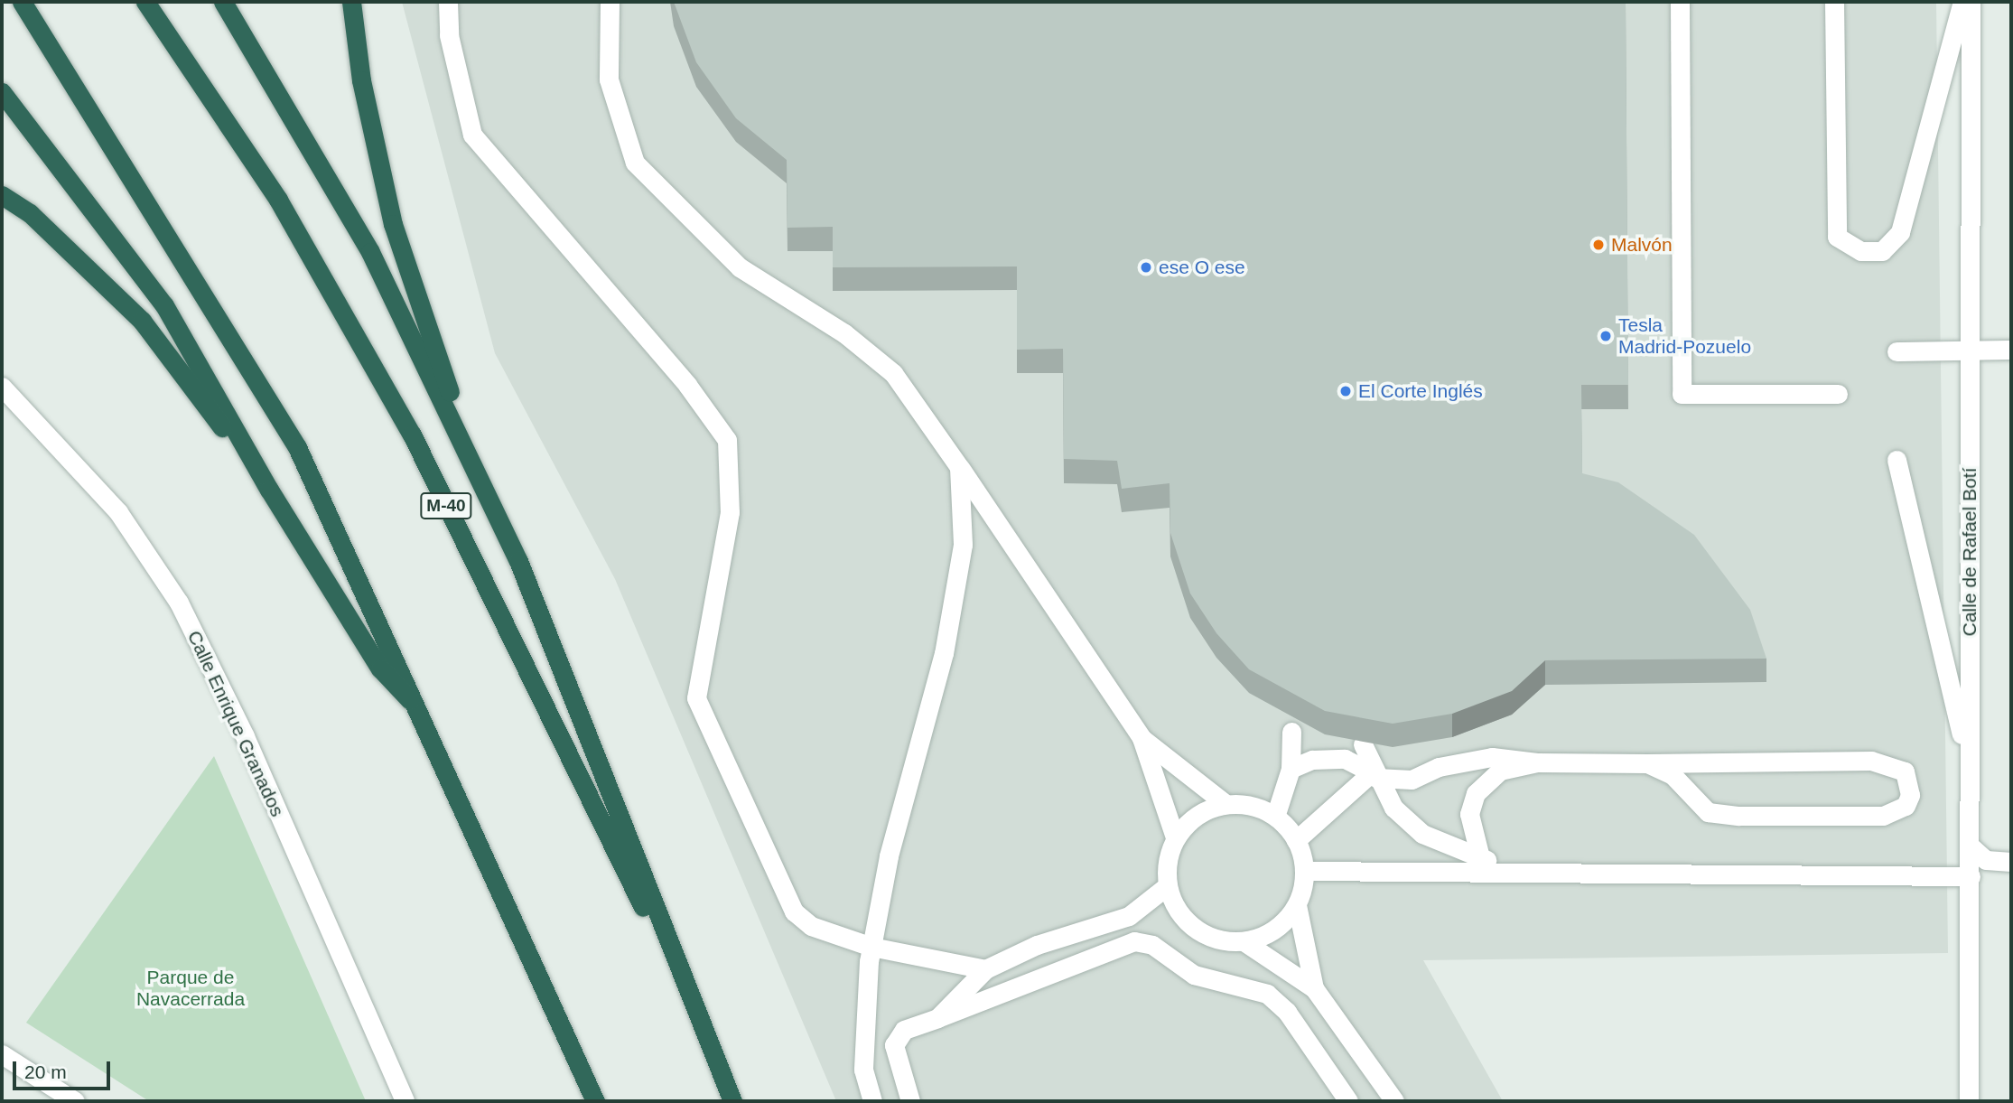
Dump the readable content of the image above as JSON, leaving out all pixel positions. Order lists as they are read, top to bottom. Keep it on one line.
{"streets":{"highway":["M-40"],"street":["Calle de Rafael Botí","Calle Enrique Granados"]},"parks":["Parque de Navacerrada"],"places":["Malvón","ese O ese","Tesla Madrid-Pozuelo","El Corte Inglés"],"scale_bar":"20 m"}
